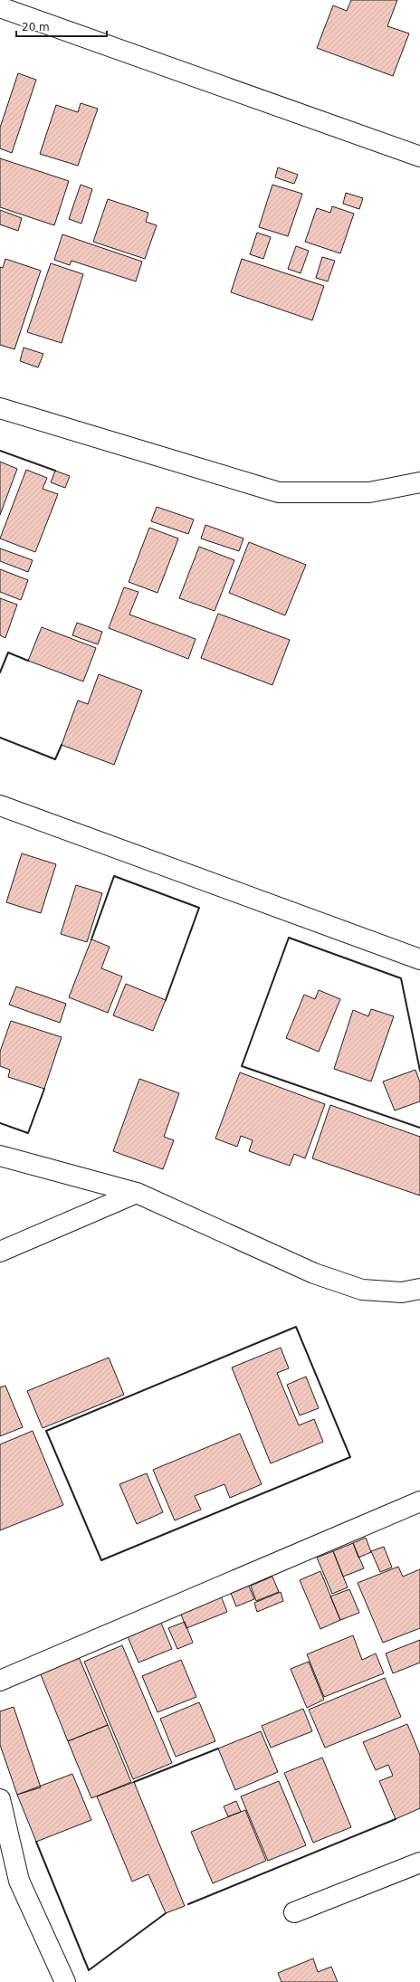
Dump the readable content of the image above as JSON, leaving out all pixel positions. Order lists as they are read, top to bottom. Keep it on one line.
{"scale_bar":"20 m"}
